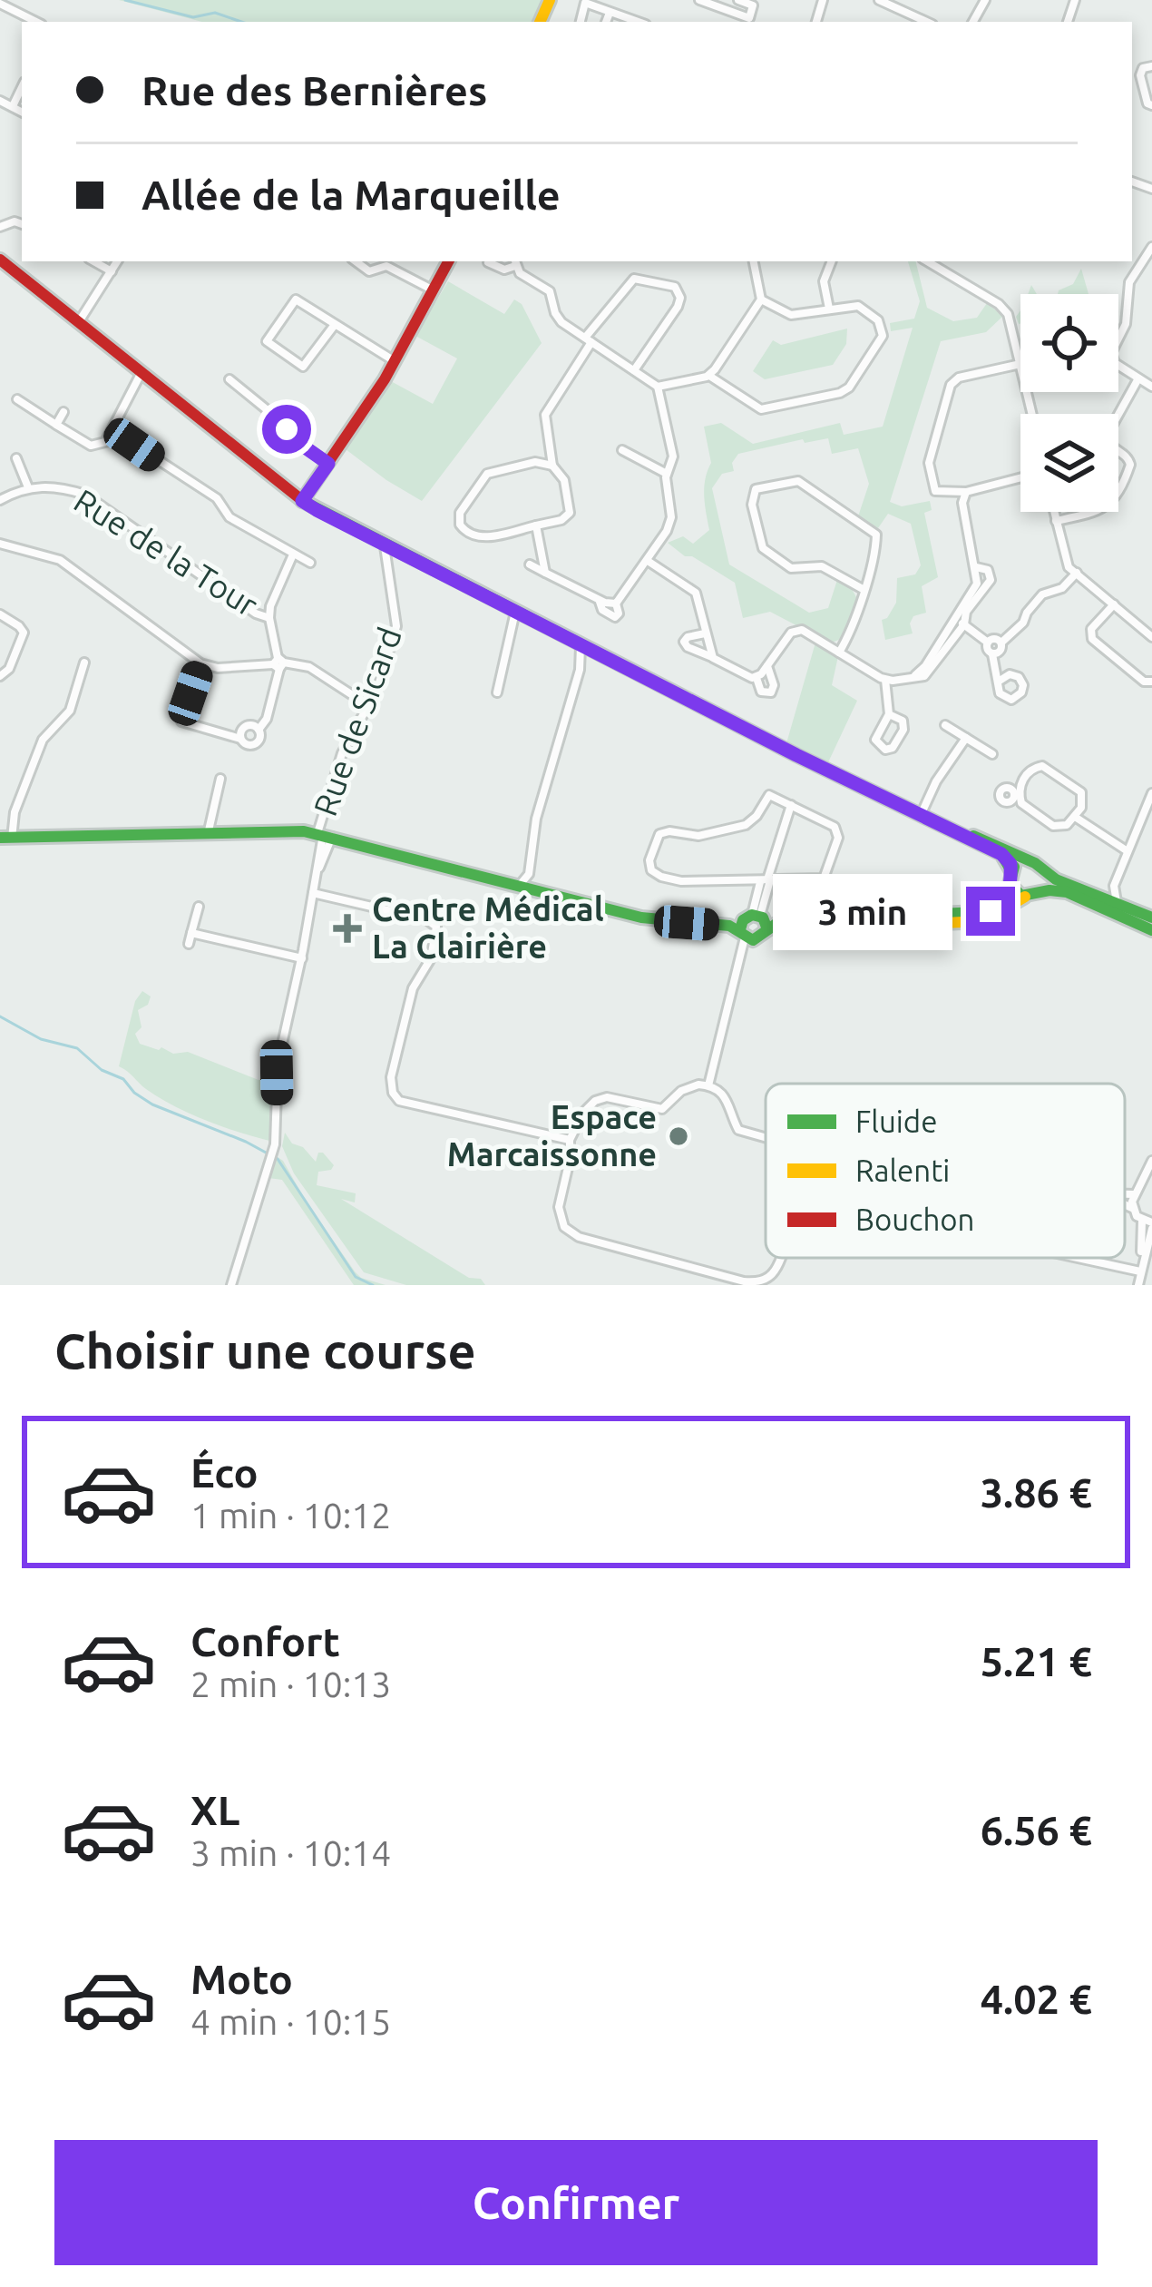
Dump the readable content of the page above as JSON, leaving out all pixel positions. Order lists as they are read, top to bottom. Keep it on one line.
{"streets":{"street":["Rue de la Tour","Rue de Sicard"]},"places":{"health":["Centre Médical La Clairière"],"other":["Espace Marcaissonne"]},"legend":["Fluide","Ralenti","Bouchon"],"page":{"banner":["Rue des Bernières","Allée de la Marqueille"],"bubble":"3 min","heading":"Choisir une course","list":[{"name":"Éco","note":"1 min · 10:12","value":"3.86 €"},{"name":"Confort","note":"2 min · 10:13","value":"5.21 €"},{"name":"XL","note":"3 min · 10:14","value":"6.56 €"},{"name":"Moto","note":"4 min · 10:15","value":"4.02 €"}],"buttons":"Confirmer"}}
